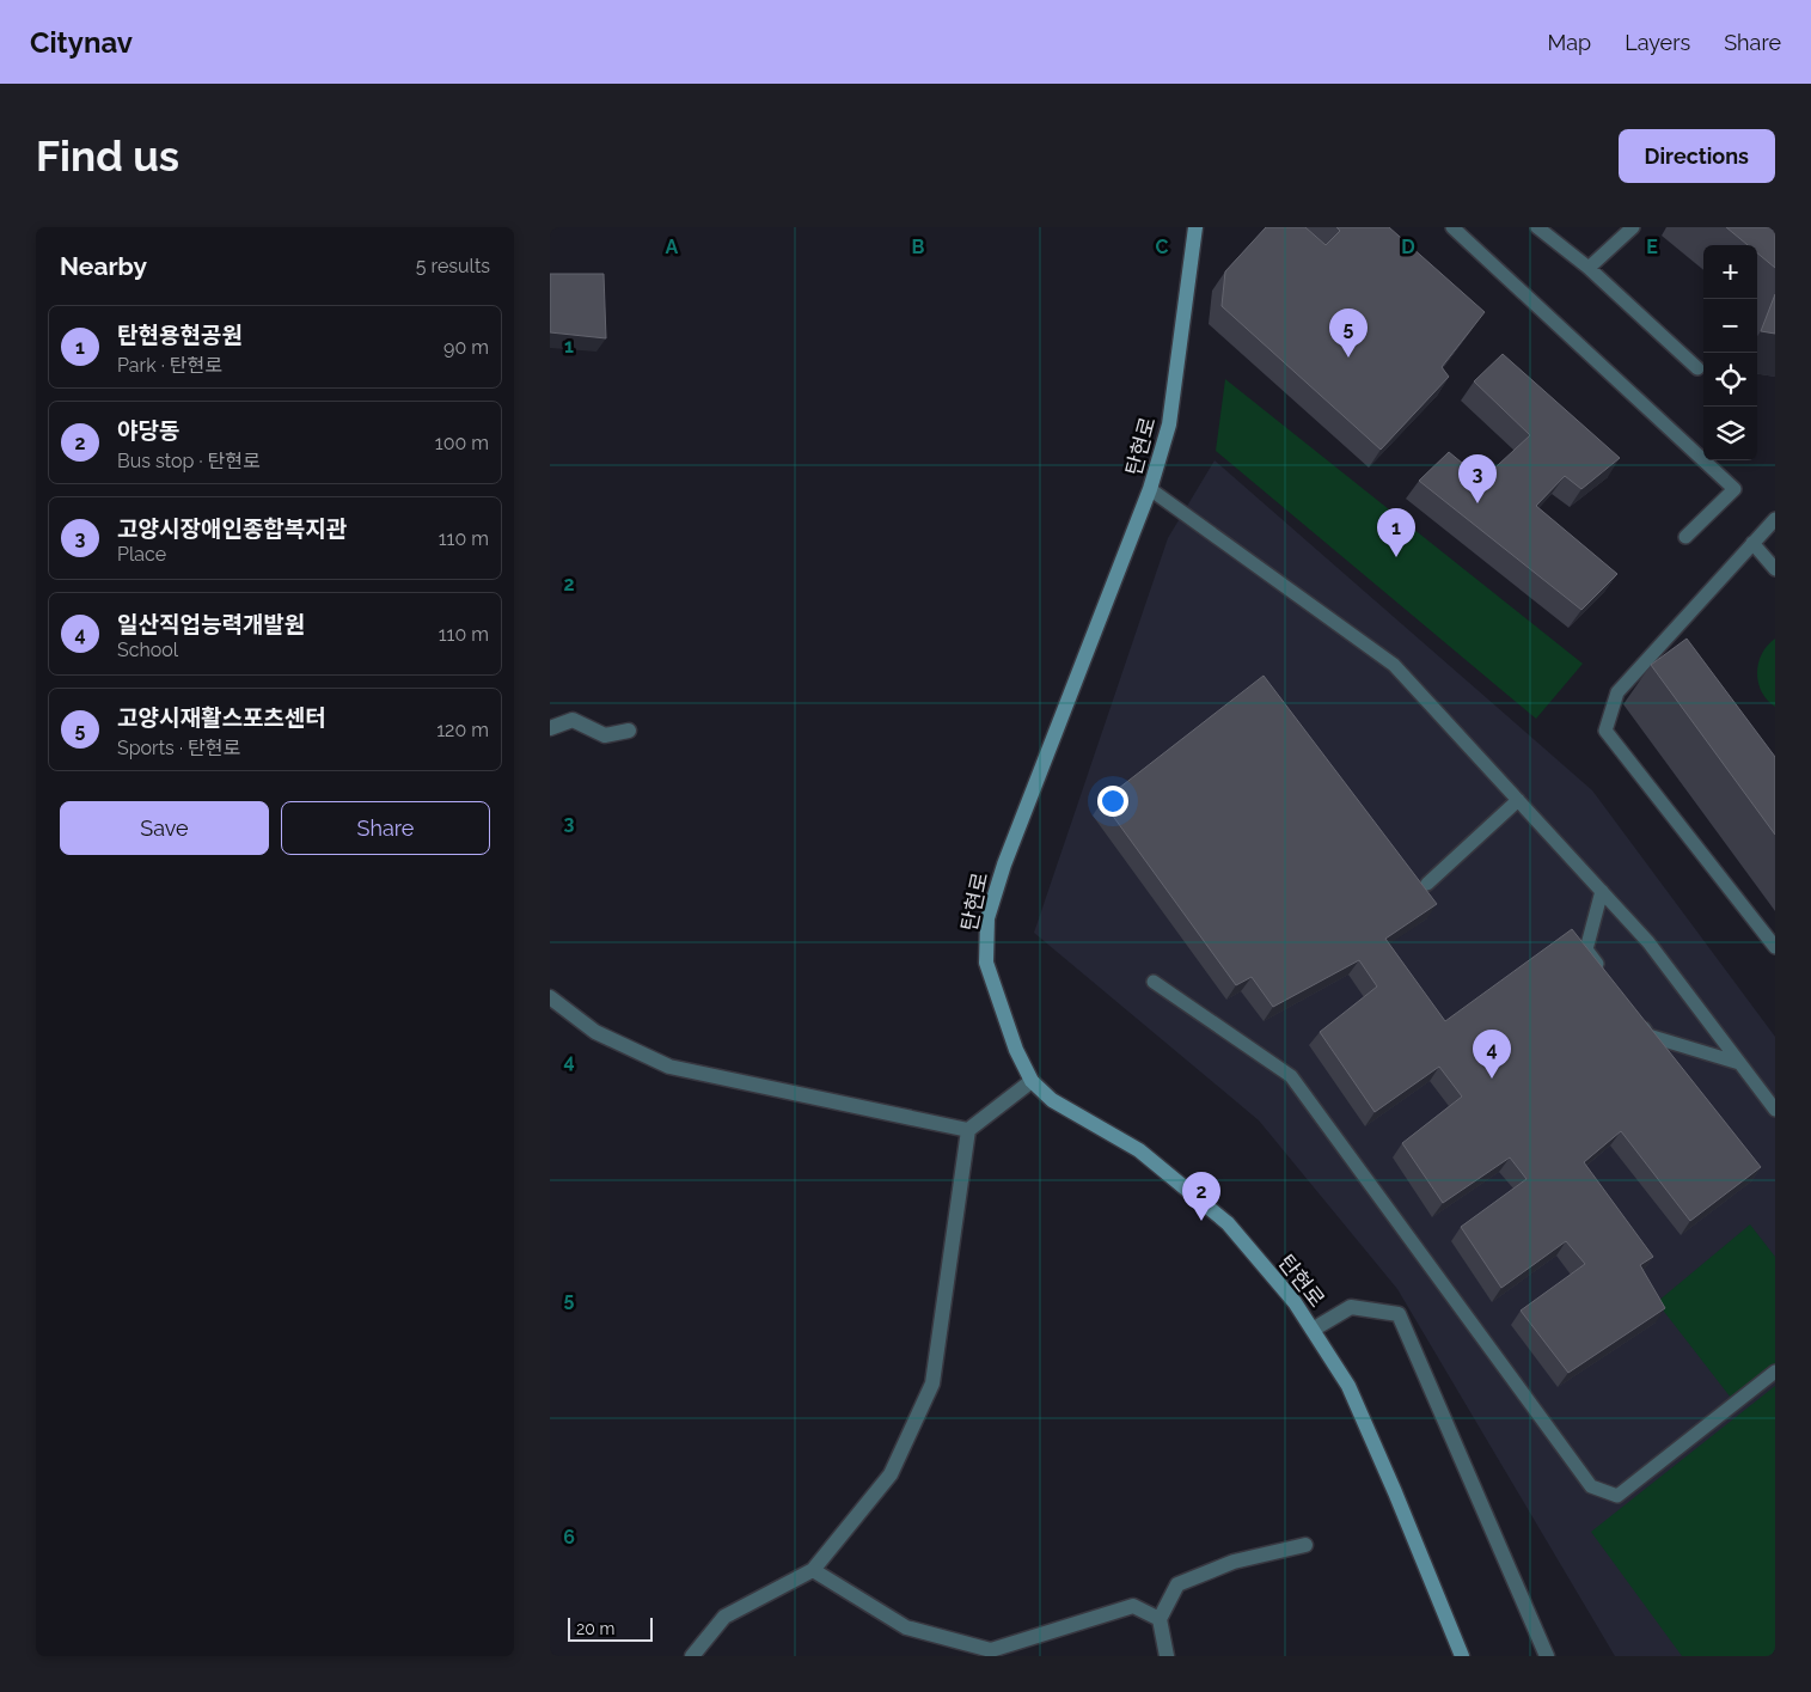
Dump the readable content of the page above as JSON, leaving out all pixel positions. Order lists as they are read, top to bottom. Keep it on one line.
{"streets":{"main road":["탄현로"]},"scale_bar":"20 m","page":{"header":"Citynav","nav":["Map","Layers","Share"],"buttons":["Directions",["Save","Share"]],"title":"Find us","heading":["Nearby","5 results"],"map_buttons":["+","−"],"list":[{"mark":"1","name":"탄현용현공원","note":"Park · 탄현로","value":"90 m"},{"mark":"2","name":"야당동","note":"Bus stop · 탄현로","value":"100 m"},{"mark":"3","name":"고양시장애인종합복지관","note":"Place","value":"110 m"},{"mark":"4","name":"일산직업능력개발원","note":"School","value":"110 m"},{"mark":"5","name":"고양시재활스포츠센터","note":"Sports · 탄현로","value":"120 m"}],"pins":["5","3","1","4","2"],"scale":"20 m"},"grid":{"columns":["A","B","C","D","E"],"rows":["1","2","3","4","5","6"]}}
